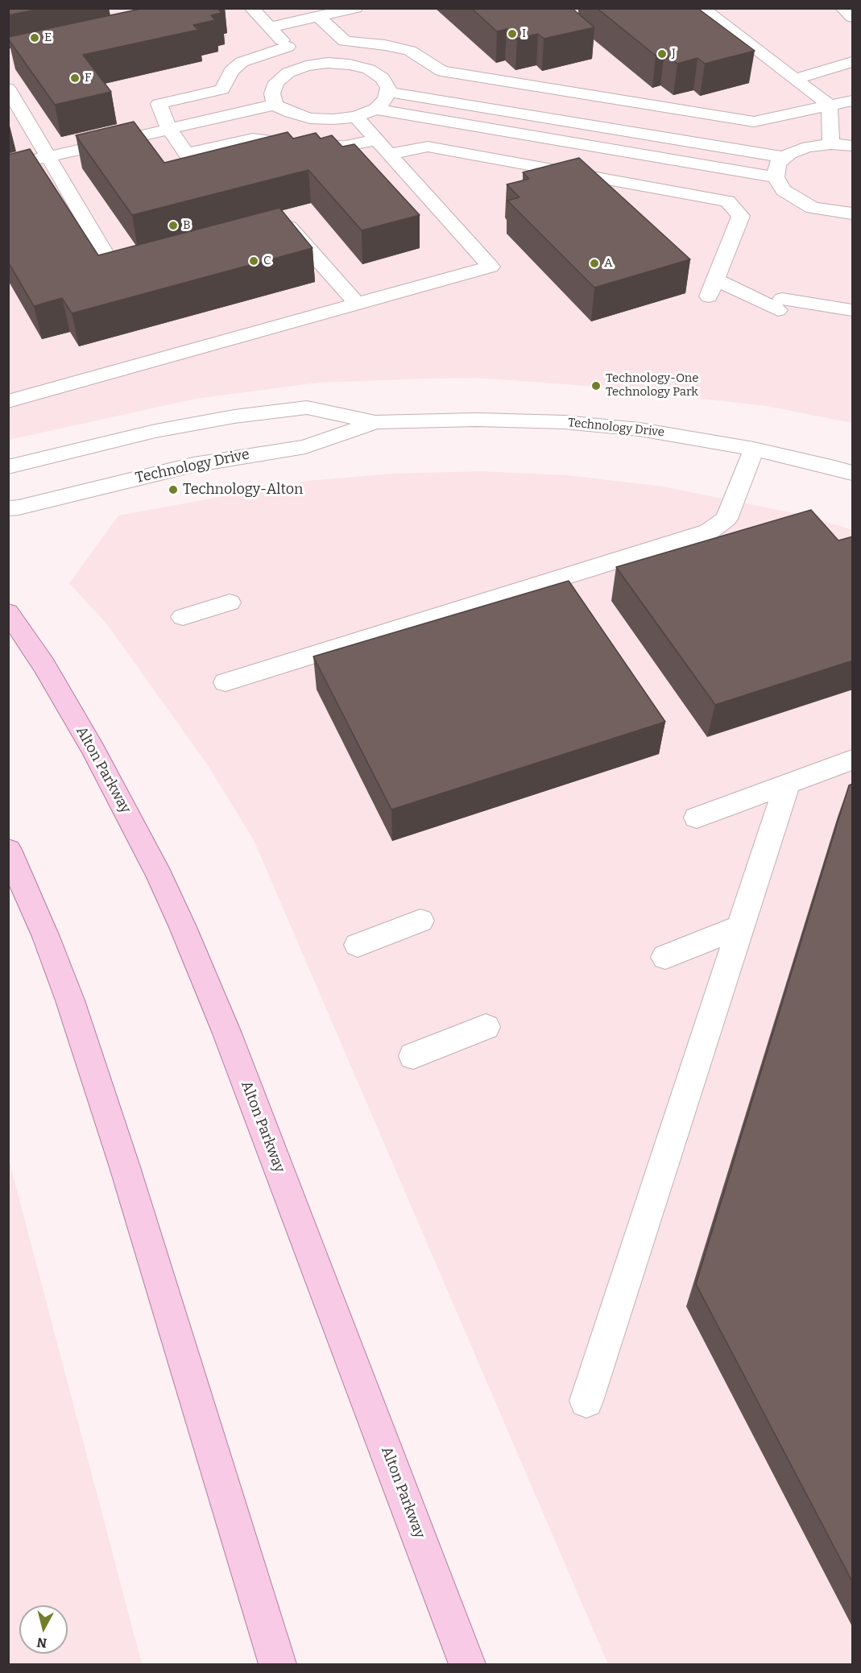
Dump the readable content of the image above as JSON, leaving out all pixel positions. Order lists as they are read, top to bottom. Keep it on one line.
{"streets":{"main road":["Alton Parkway"],"street":["Technology Drive"]},"places":["I","E","J","F","B","C","A","Technology-One Technology Park","Technology-Alton"],"north":"bottom"}
